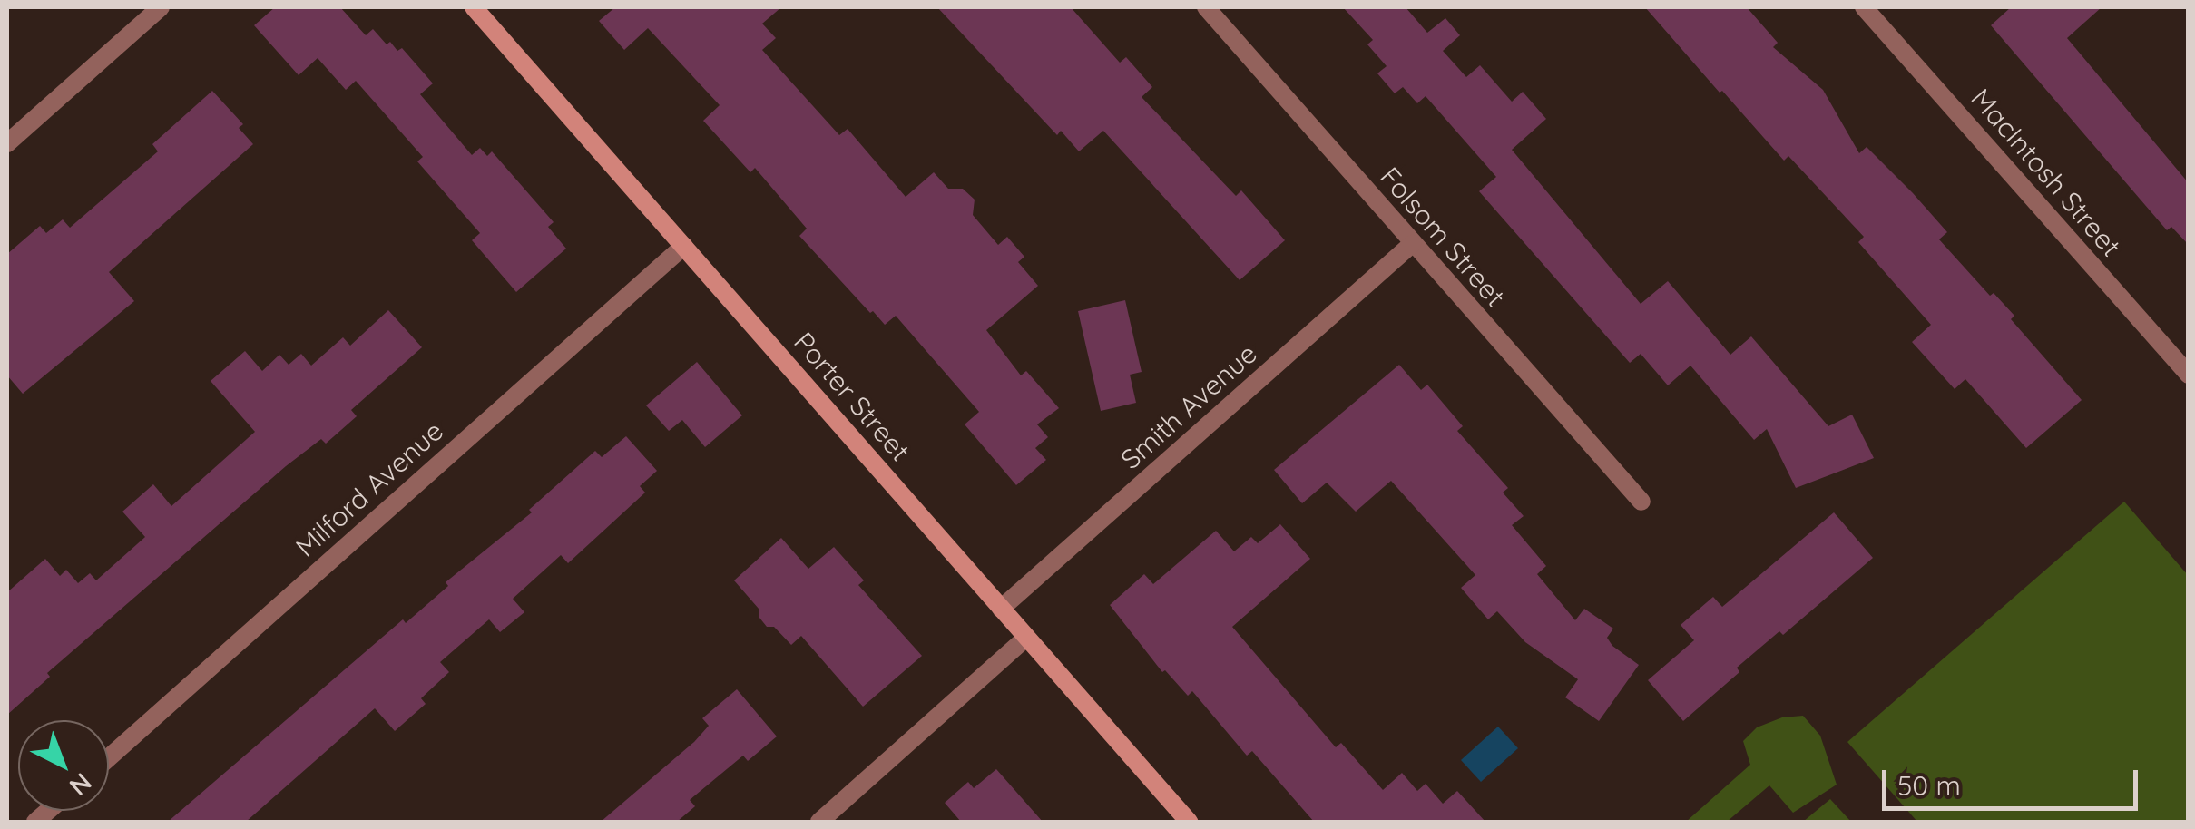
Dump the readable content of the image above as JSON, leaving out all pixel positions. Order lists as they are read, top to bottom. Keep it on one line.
{"streets":{"street":["MacIntosh Street","Folsom Street","Porter Street","Smith Avenue","Milford Avenue"]},"crossings":[["Folsom Street","Smith Avenue"],["Porter Street","Smith Avenue"],["Porter Street","Milford Avenue"]],"scale_bar":"50 m","north":"bottom right"}
